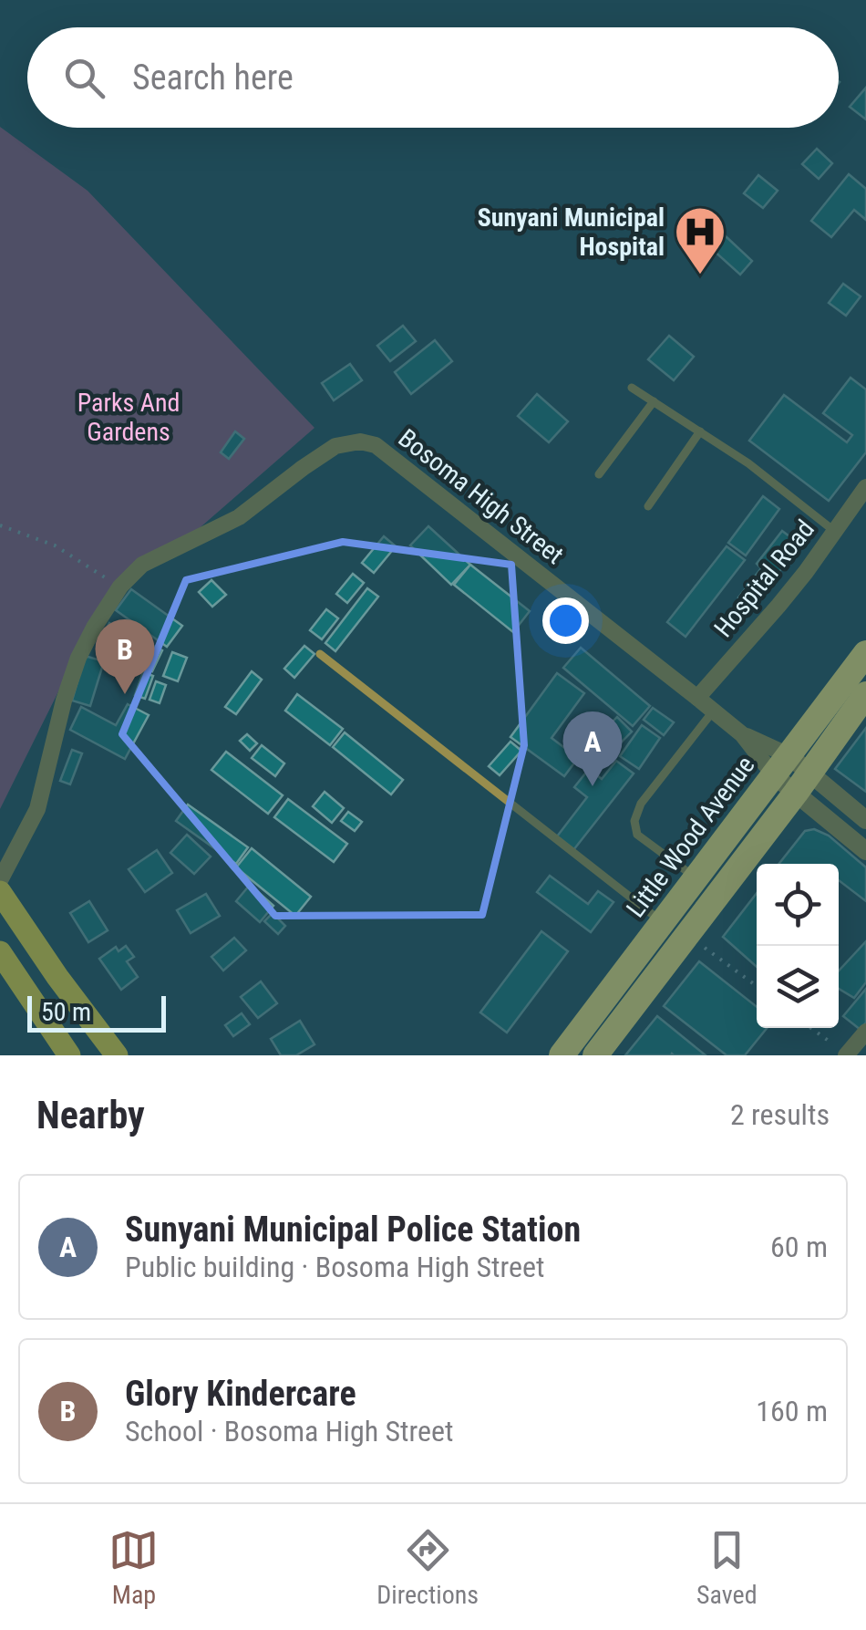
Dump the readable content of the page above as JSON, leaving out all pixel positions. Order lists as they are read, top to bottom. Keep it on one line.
{"streets":{"highway":["Little Wood Avenue"],"street":["Bosoma High Street","Hospital Road"]},"crossings":[["Bosoma High Street","Hospital Road"],["Bosoma High Street","Little Wood Avenue"]],"parks":["Parks And Gardens"],"places":{"hospital":["Sunyani Municipal Hospital"]},"scale_bar":"50 m","page":{"search":"Search here","pins":["B","A"],"scale":"50 m","heading":["Nearby","2 results"],"list":[{"mark":"A","name":"Sunyani Municipal Police Station","note":"Public building · Bosoma High Street","value":"60 m"},{"mark":"B","name":"Glory Kindercare","note":"School · Bosoma High Street","value":"160 m"}],"nav":["Map","Directions","Saved"]}}
